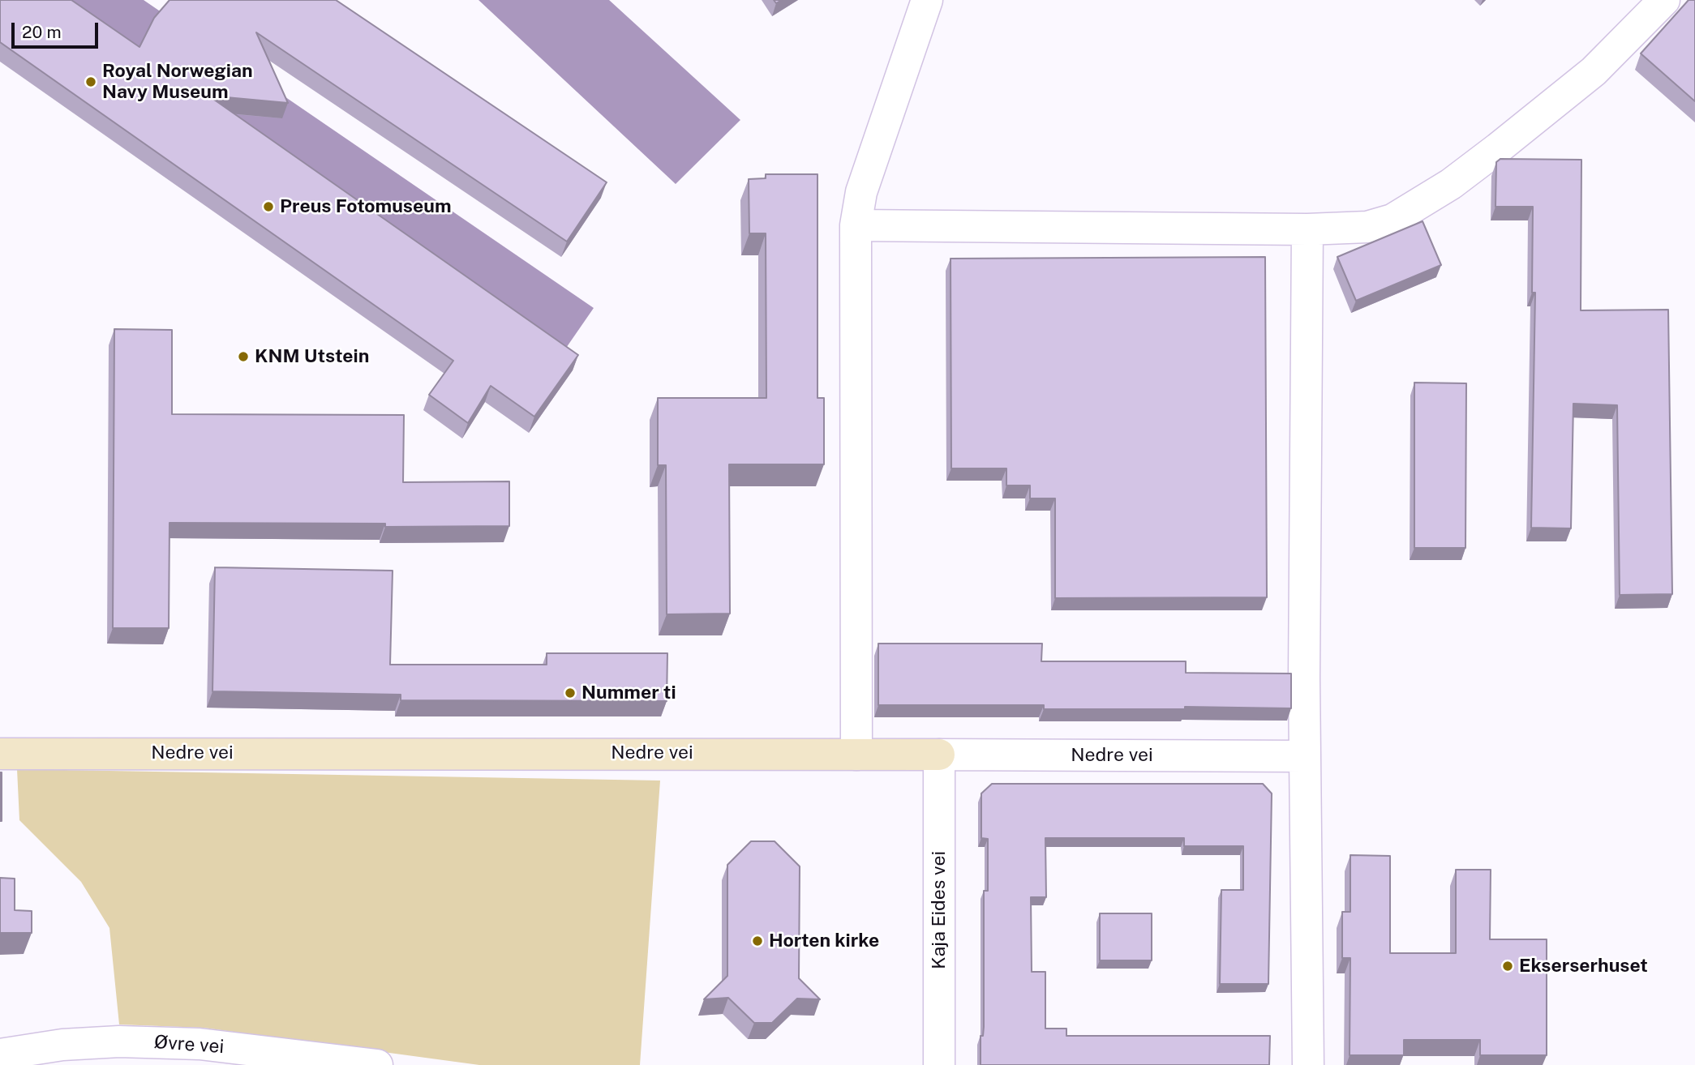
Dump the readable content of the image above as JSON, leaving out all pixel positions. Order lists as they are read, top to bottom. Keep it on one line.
{"streets":{"main road":["Nedre vei"],"street":["Kaja Eides vei","Øvre vei"]},"crossings":[["Nedre vei","Kaja Eides vei"]],"places":["Royal Norwegian Navy Museum","Preus Fotomuseum","KNM Utstein","Nummer ti","Horten kirke","Ekserserhuset"],"scale_bar":"20 m"}
